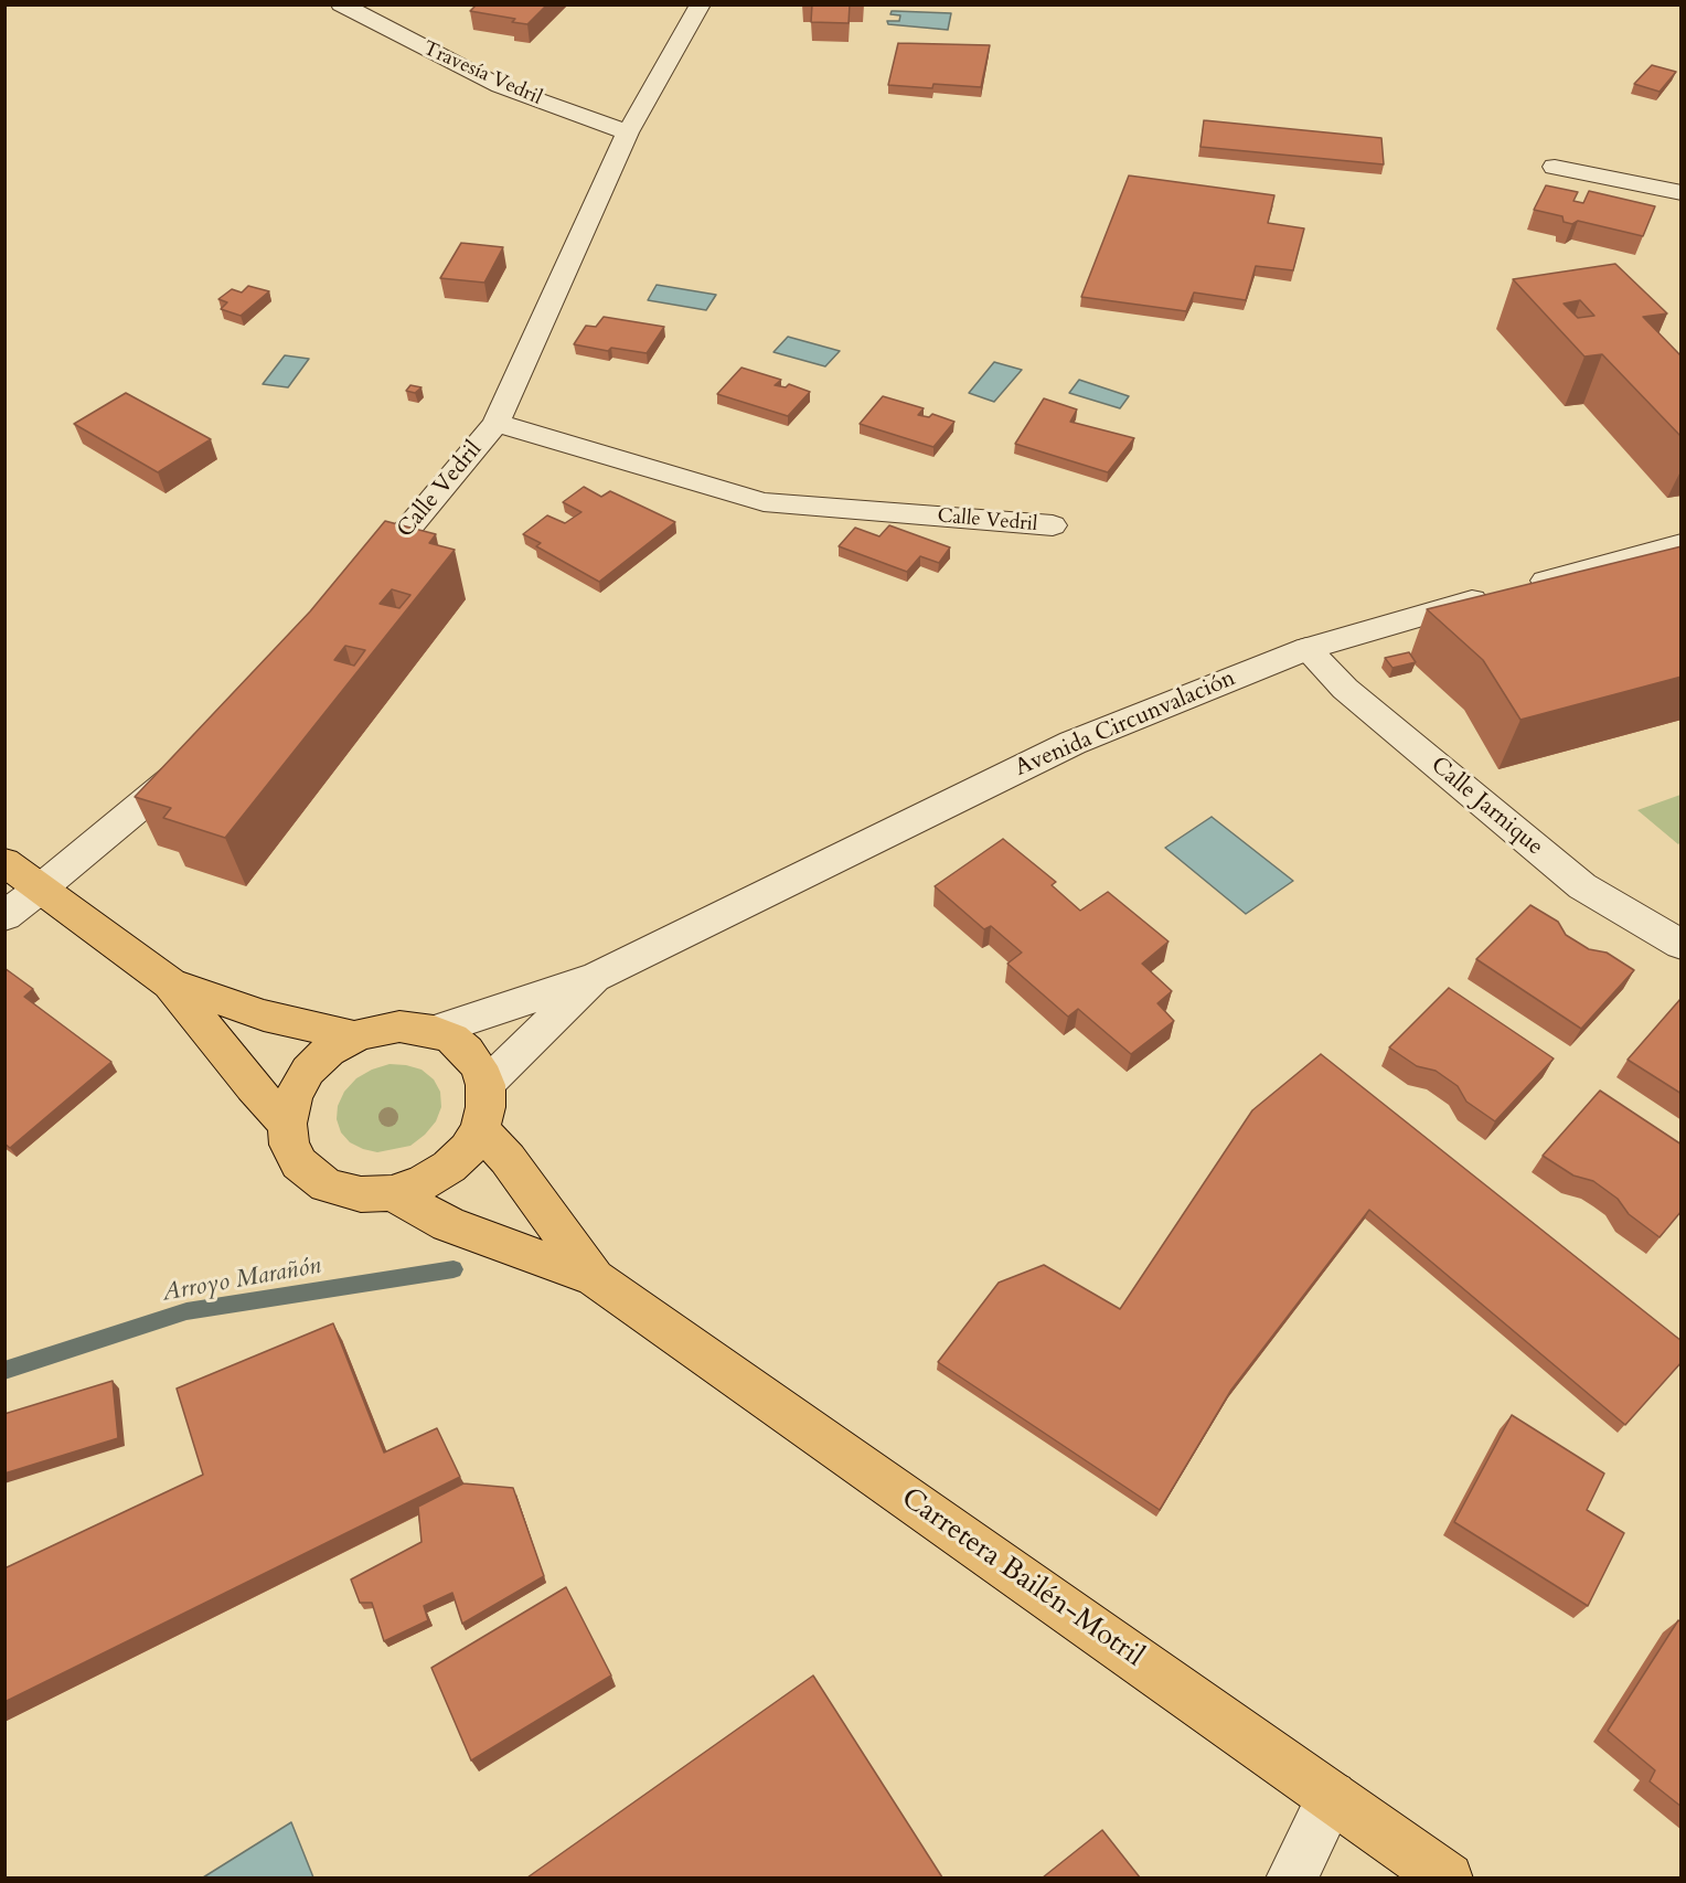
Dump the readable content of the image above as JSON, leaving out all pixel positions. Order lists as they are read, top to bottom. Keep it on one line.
{"streets":{"main road":["Carretera Bailén-Motril"],"street":["Travesía Vedril","Calle Vedril","Avenida Circunvalación","Calle Jarnique"]},"crossings":[["Travesía Vedril","Calle Vedril"],["Avenida Circunvalación","Calle Jarnique"]],"water":["Arroyo Marañón"]}
